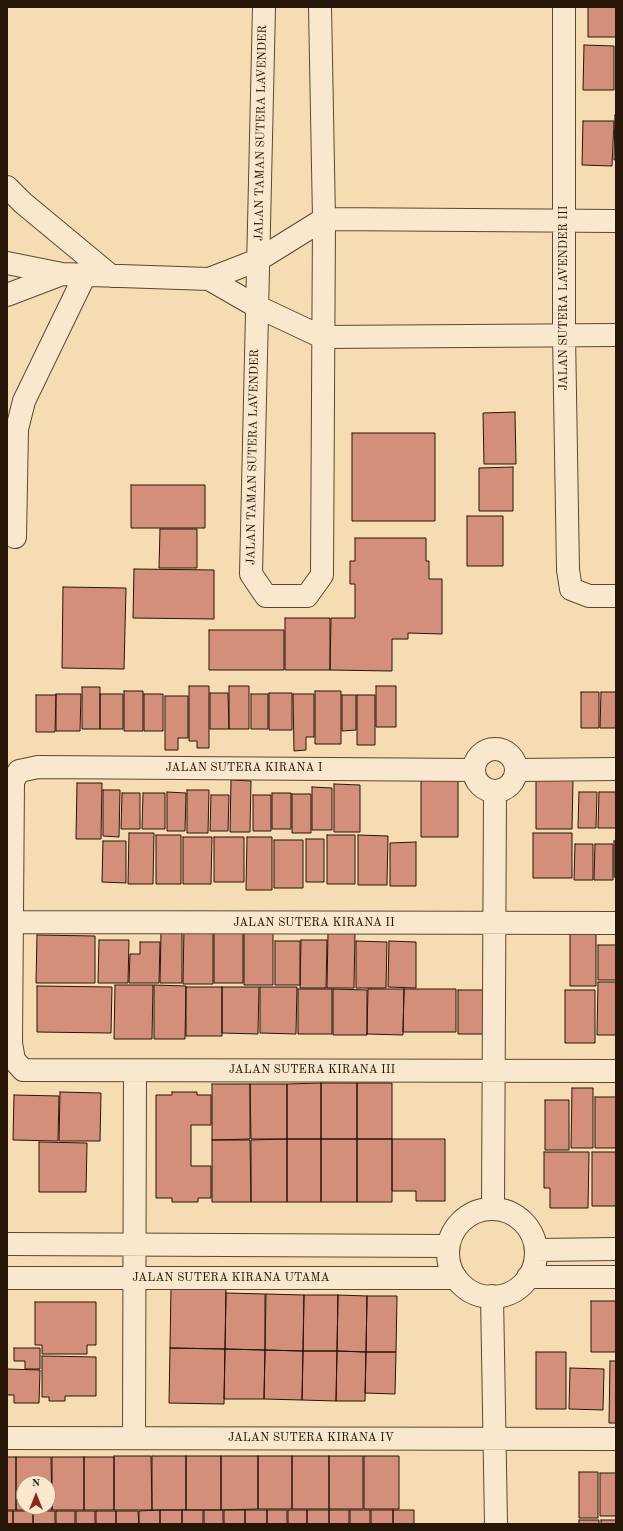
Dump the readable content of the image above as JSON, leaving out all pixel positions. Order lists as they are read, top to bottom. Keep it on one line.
{"streets":{"street":["JALAN TAMAN SUTERA LAVENDER","JALAN SUTERA LAVENDER III","JALAN SUTERA KIRANA I","JALAN SUTERA KIRANA II","JALAN SUTERA KIRANA III","JALAN SUTERA KIRANA UTAMA","JALAN SUTERA KIRANA IV"]},"crossings":[["JALAN SUTERA KIRANA I","JALAN SUTERA KIRANA II"],["JALAN SUTERA KIRANA I","JALAN SUTERA KIRANA III"],["JALAN SUTERA KIRANA II","JALAN SUTERA KIRANA III"]],"north":"top"}
